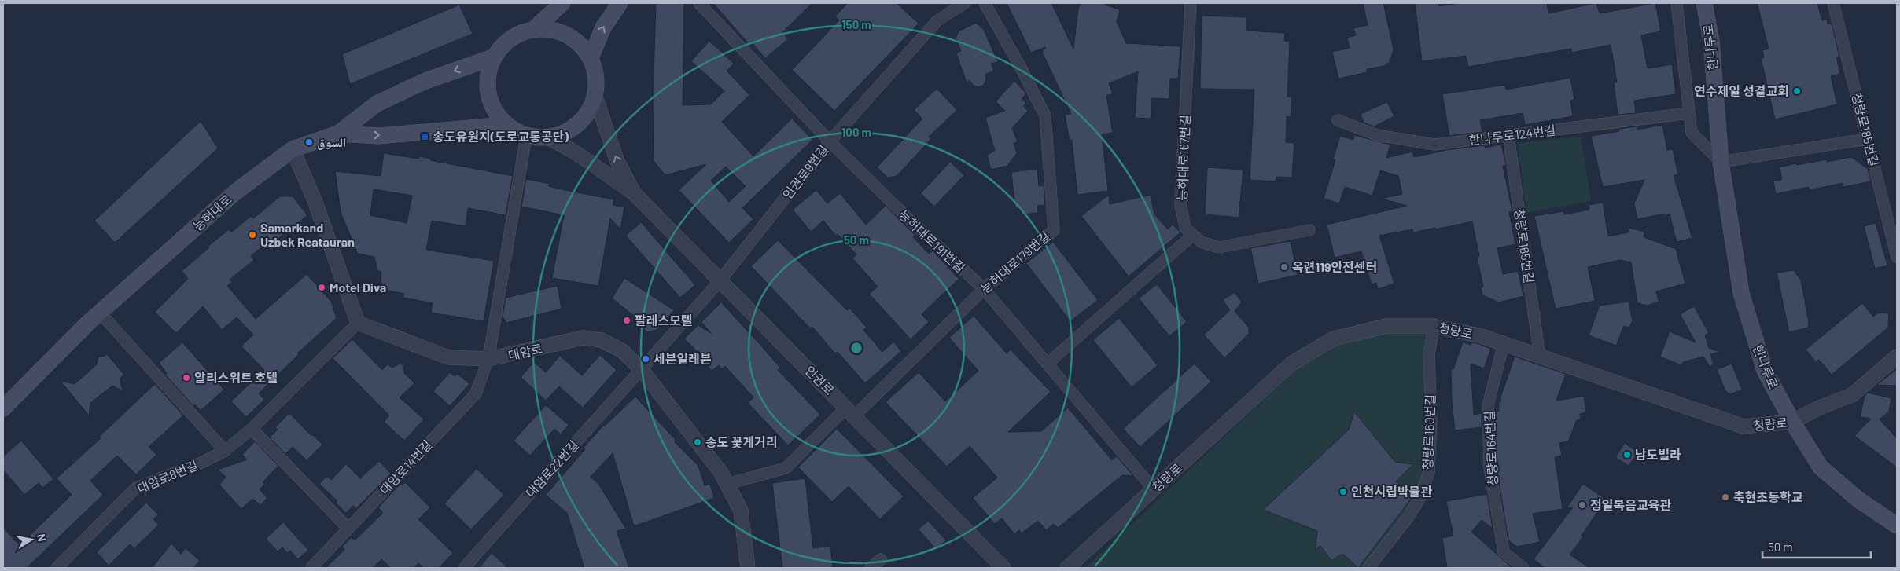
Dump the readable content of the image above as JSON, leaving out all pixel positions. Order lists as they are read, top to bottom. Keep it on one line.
{"streets":{"main road":["한나루로","능허대로"],"street":["청량로185번길","한나루로124번길","능허대로167번길","인권로9번길","능허대로191번길","청량로165번길","능허대로179번길","청량로","대암로","인권로","청량로160번길","청량로164번길","대암로14번길","대암로22번길","대암로8번길"]},"crossings":[["한나루로","청량로"],["한나루로124번길","청량로165번길"],["인권로9번길","능허대로191번길"],["인권로9번길","대암로"],["인권로9번길","인권로"],["인권로9번길","대암로22번길"],["능허대로","대암로14번길"],["능허대로191번길","능허대로179번길"],["능허대로191번길","청량로"],["청량로165번길","청량로"],["능허대로179번길","대암로"],["능허대로179번길","인권로"],["청량로","청량로160번길"],["청량로","청량로164번길"],["대암로","대암로14번길"],["대암로","대암로22번길"],["대암로","대암로8번길"]],"places":{"other":["연수제일 성결교회","السوق","Samarkand Uzbek Reatauran","옥련119안전센터","Motel Diva","팔레스모텔","세븐일레븐","알리스위트 호텔","송도 꽃게거리","남도빌라","인천시립박물관","축현초등학교","정일복음교육관"],"transit":["송도유원지(도로교통공단)"]},"scale_bar":"50 m","north":"right","rings":["150 m","100 m","50 m"]}
